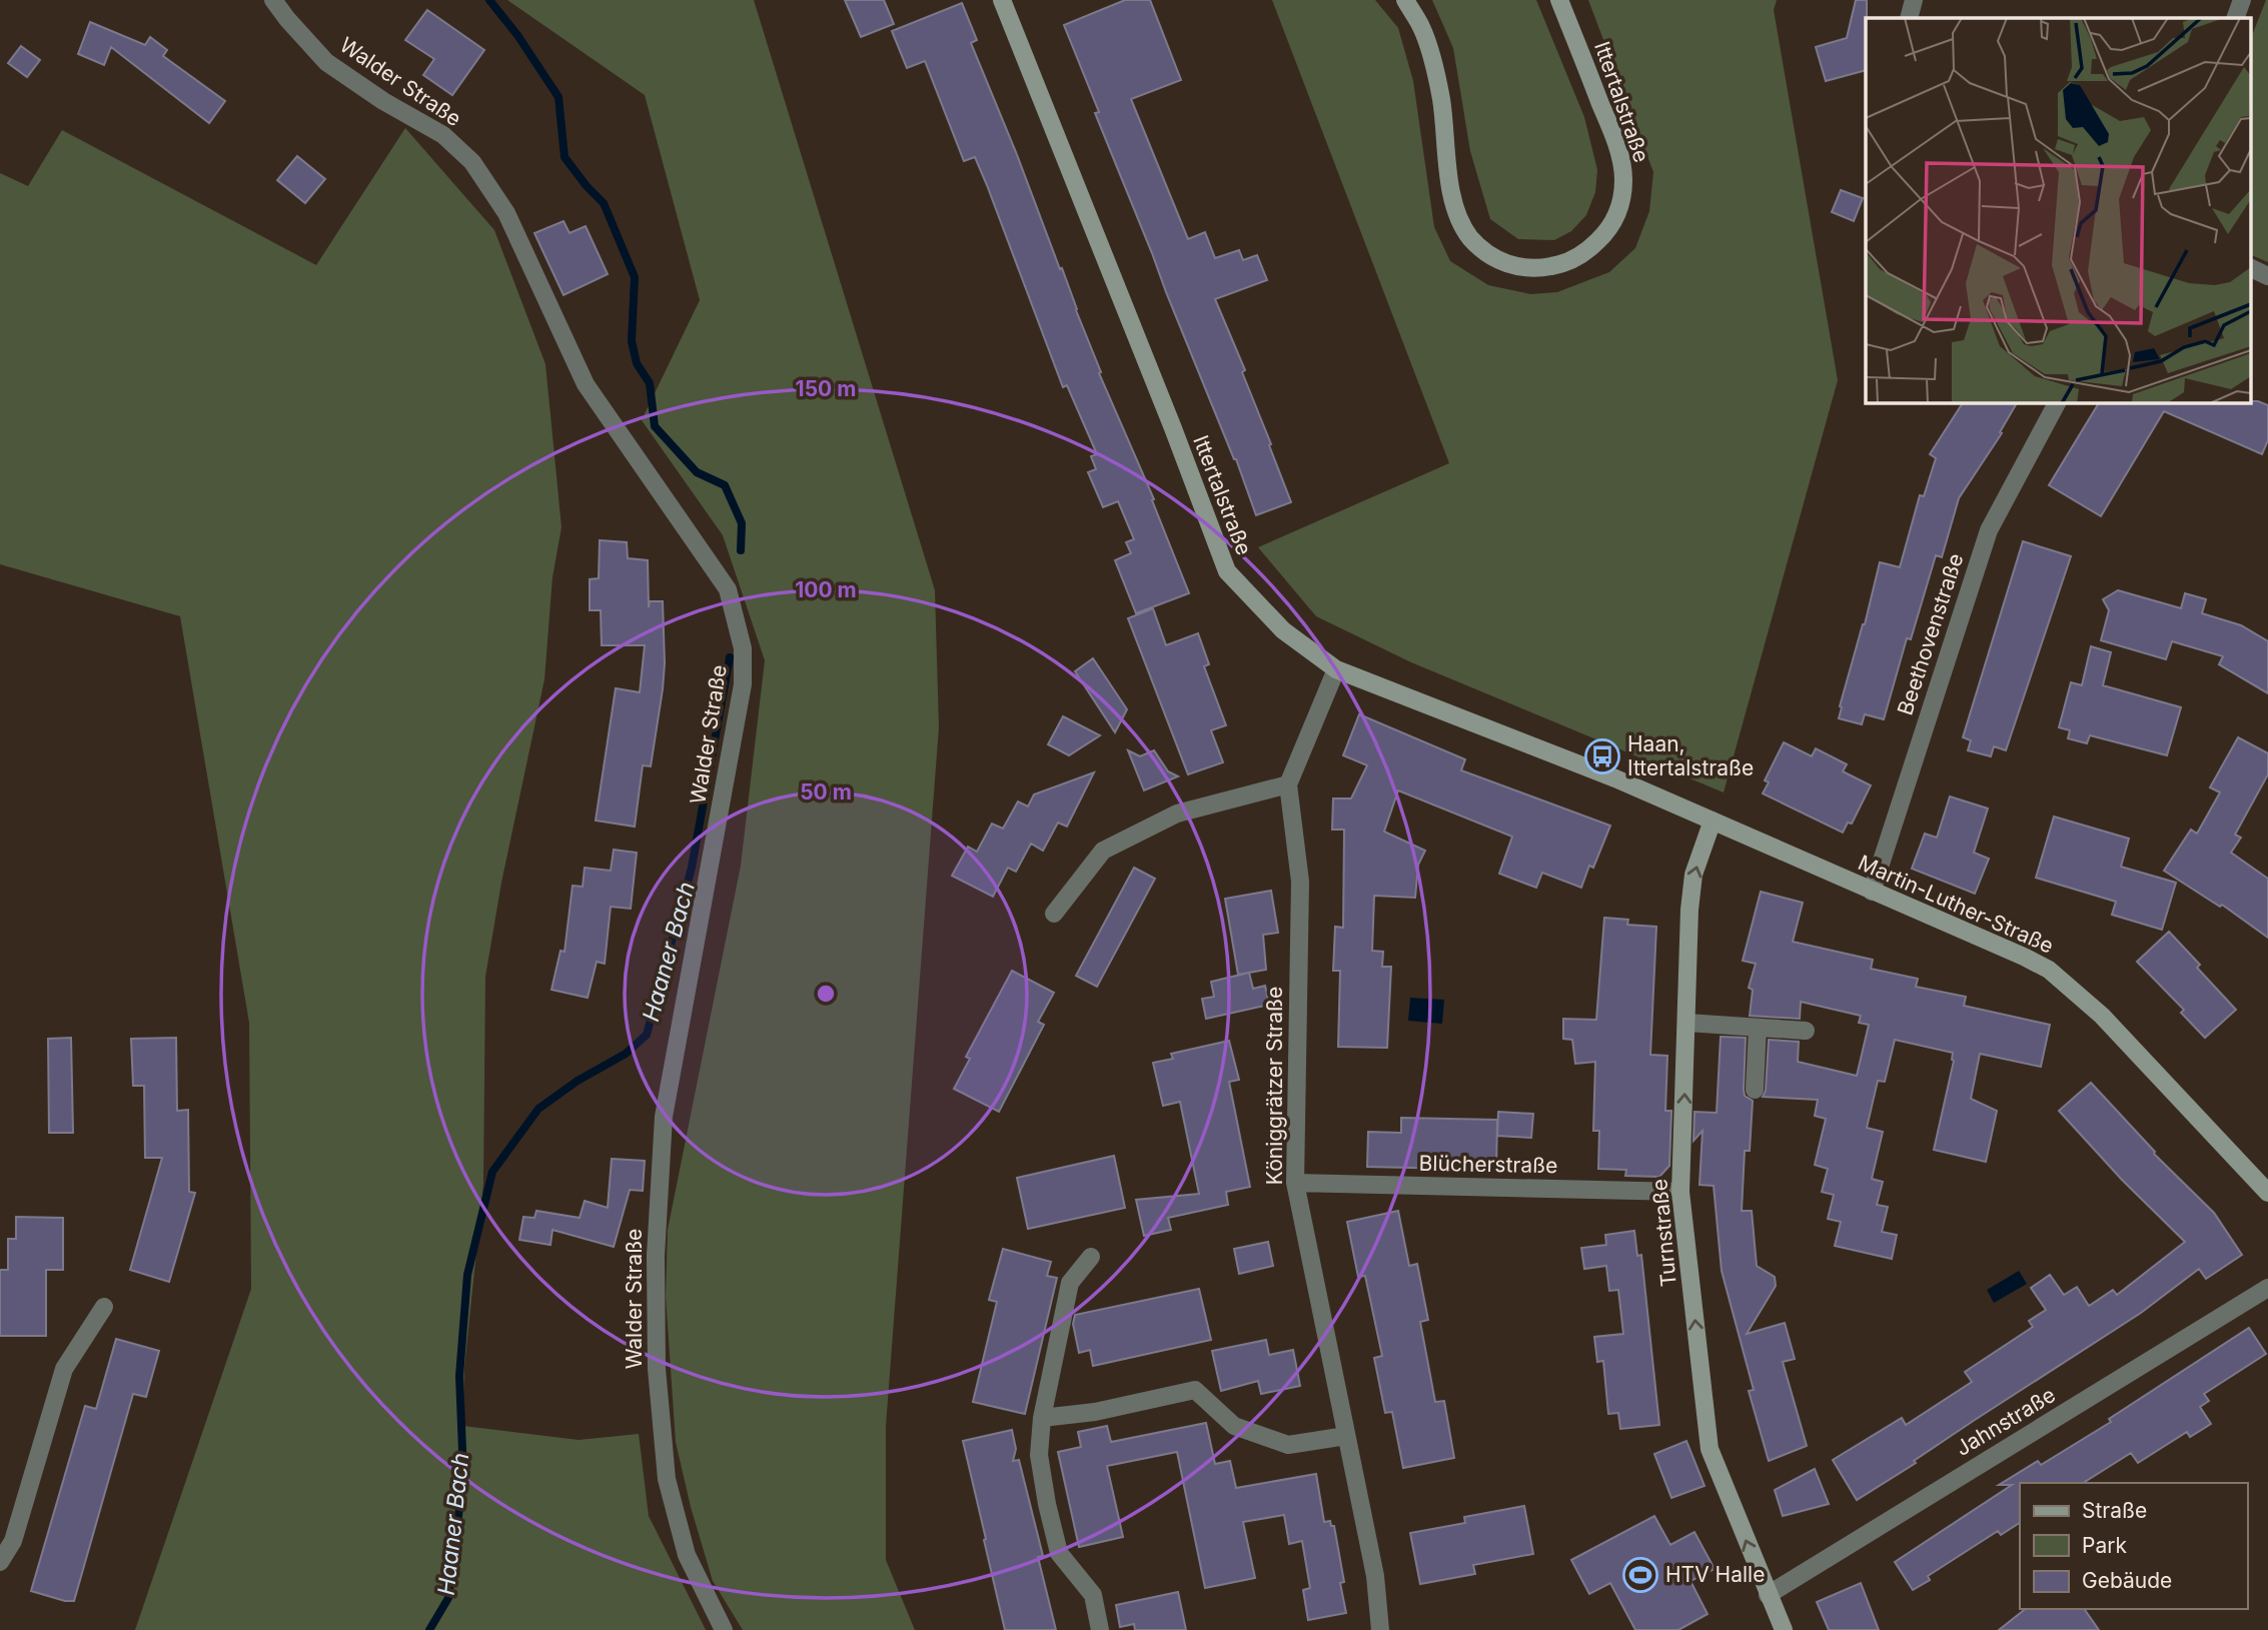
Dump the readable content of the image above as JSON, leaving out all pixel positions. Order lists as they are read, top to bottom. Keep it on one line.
{"streets":{"main road":["Ittertalstraße","Martin-Luther-Straße","Turnstraße"],"street":["Walder Straße","Beethovenstraße","Königgrätzer Straße","Blücherstraße","Jahnstraße"]},"crossings":[["Ittertalstraße","Martin-Luther-Straße"],["Ittertalstraße","Königgrätzer Straße"],["Ittertalstraße","Turnstraße"],["Beethovenstraße","Martin-Luther-Straße"],["Martin-Luther-Straße","Turnstraße"],["Königgrätzer Straße","Blücherstraße"],["Blücherstraße","Turnstraße"],["Turnstraße","Jahnstraße"]],"one_way":["Turnstraße"],"water":["Haaner Bach"],"places":{"bus stop":["Haan, Ittertalstraße"],"sports":["HTV Halle"]},"legend":["Straße","Park","Gebäude"],"rings":["150 m","100 m","50 m"]}
